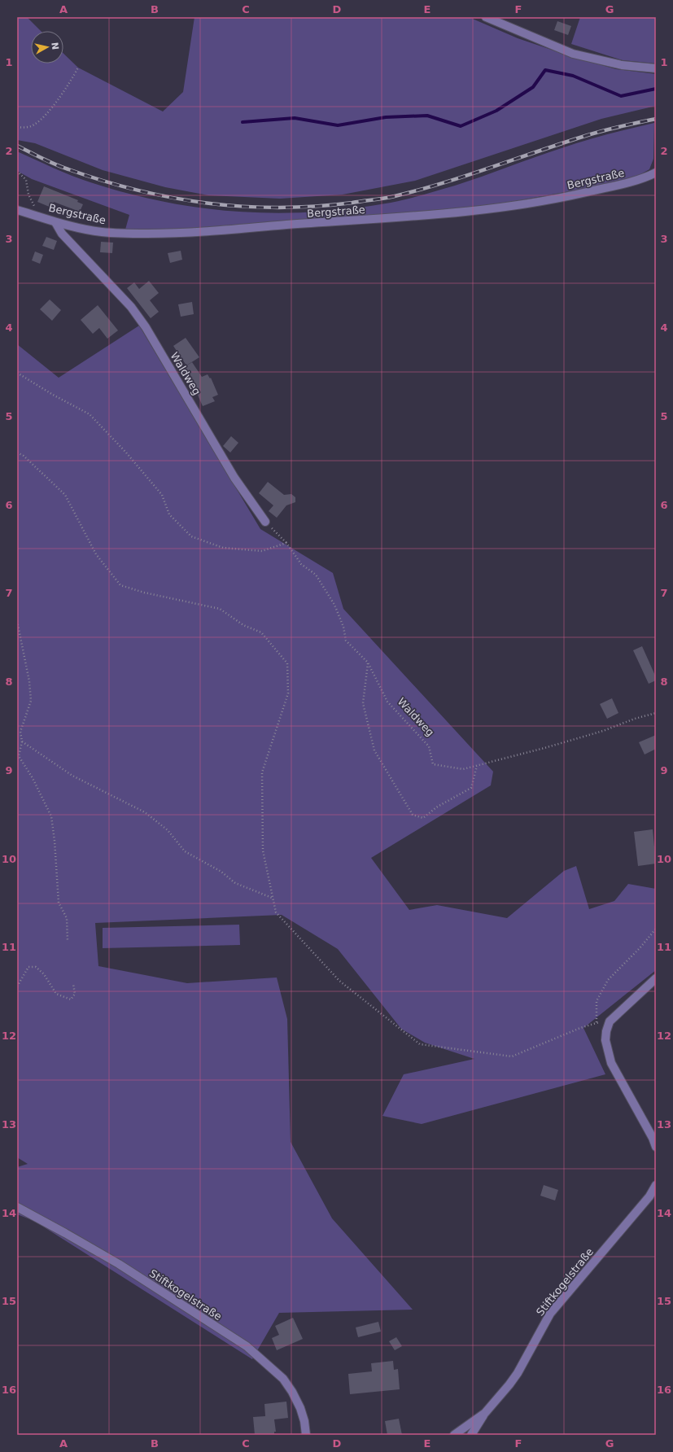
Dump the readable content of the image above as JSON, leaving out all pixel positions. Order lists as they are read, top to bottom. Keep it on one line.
{"streets":{"street":["Bergstraße","Waldweg","Stiftkogelstraße"]},"crossings":[["Bergstraße","Waldweg"]],"north":"right","grid":{"columns":["A","B","C","D","E","F","G"],"rows":["1","2","3","4","5","6","7","8","9","10","11","12","13","14","15","16"]}}
